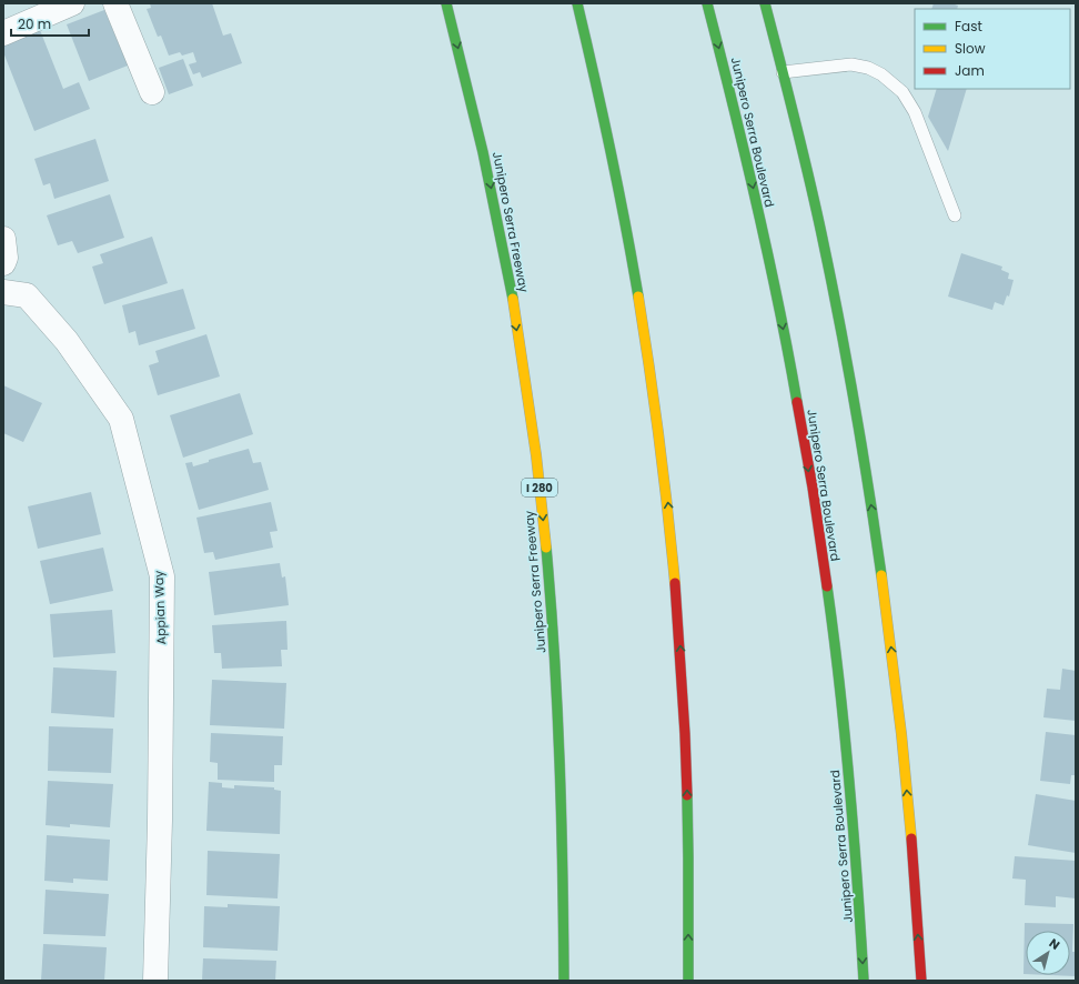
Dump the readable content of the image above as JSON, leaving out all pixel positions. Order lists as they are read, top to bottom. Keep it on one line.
{"streets":{"main road":["Junipero Serra Boulevard","Junipero Serra Freeway","I 280"],"street":["Appian Way"]},"one_way":["Junipero Serra Freeway"],"legend":["Fast","Slow","Jam"],"scale_bar":"20 m","north":"top right"}
